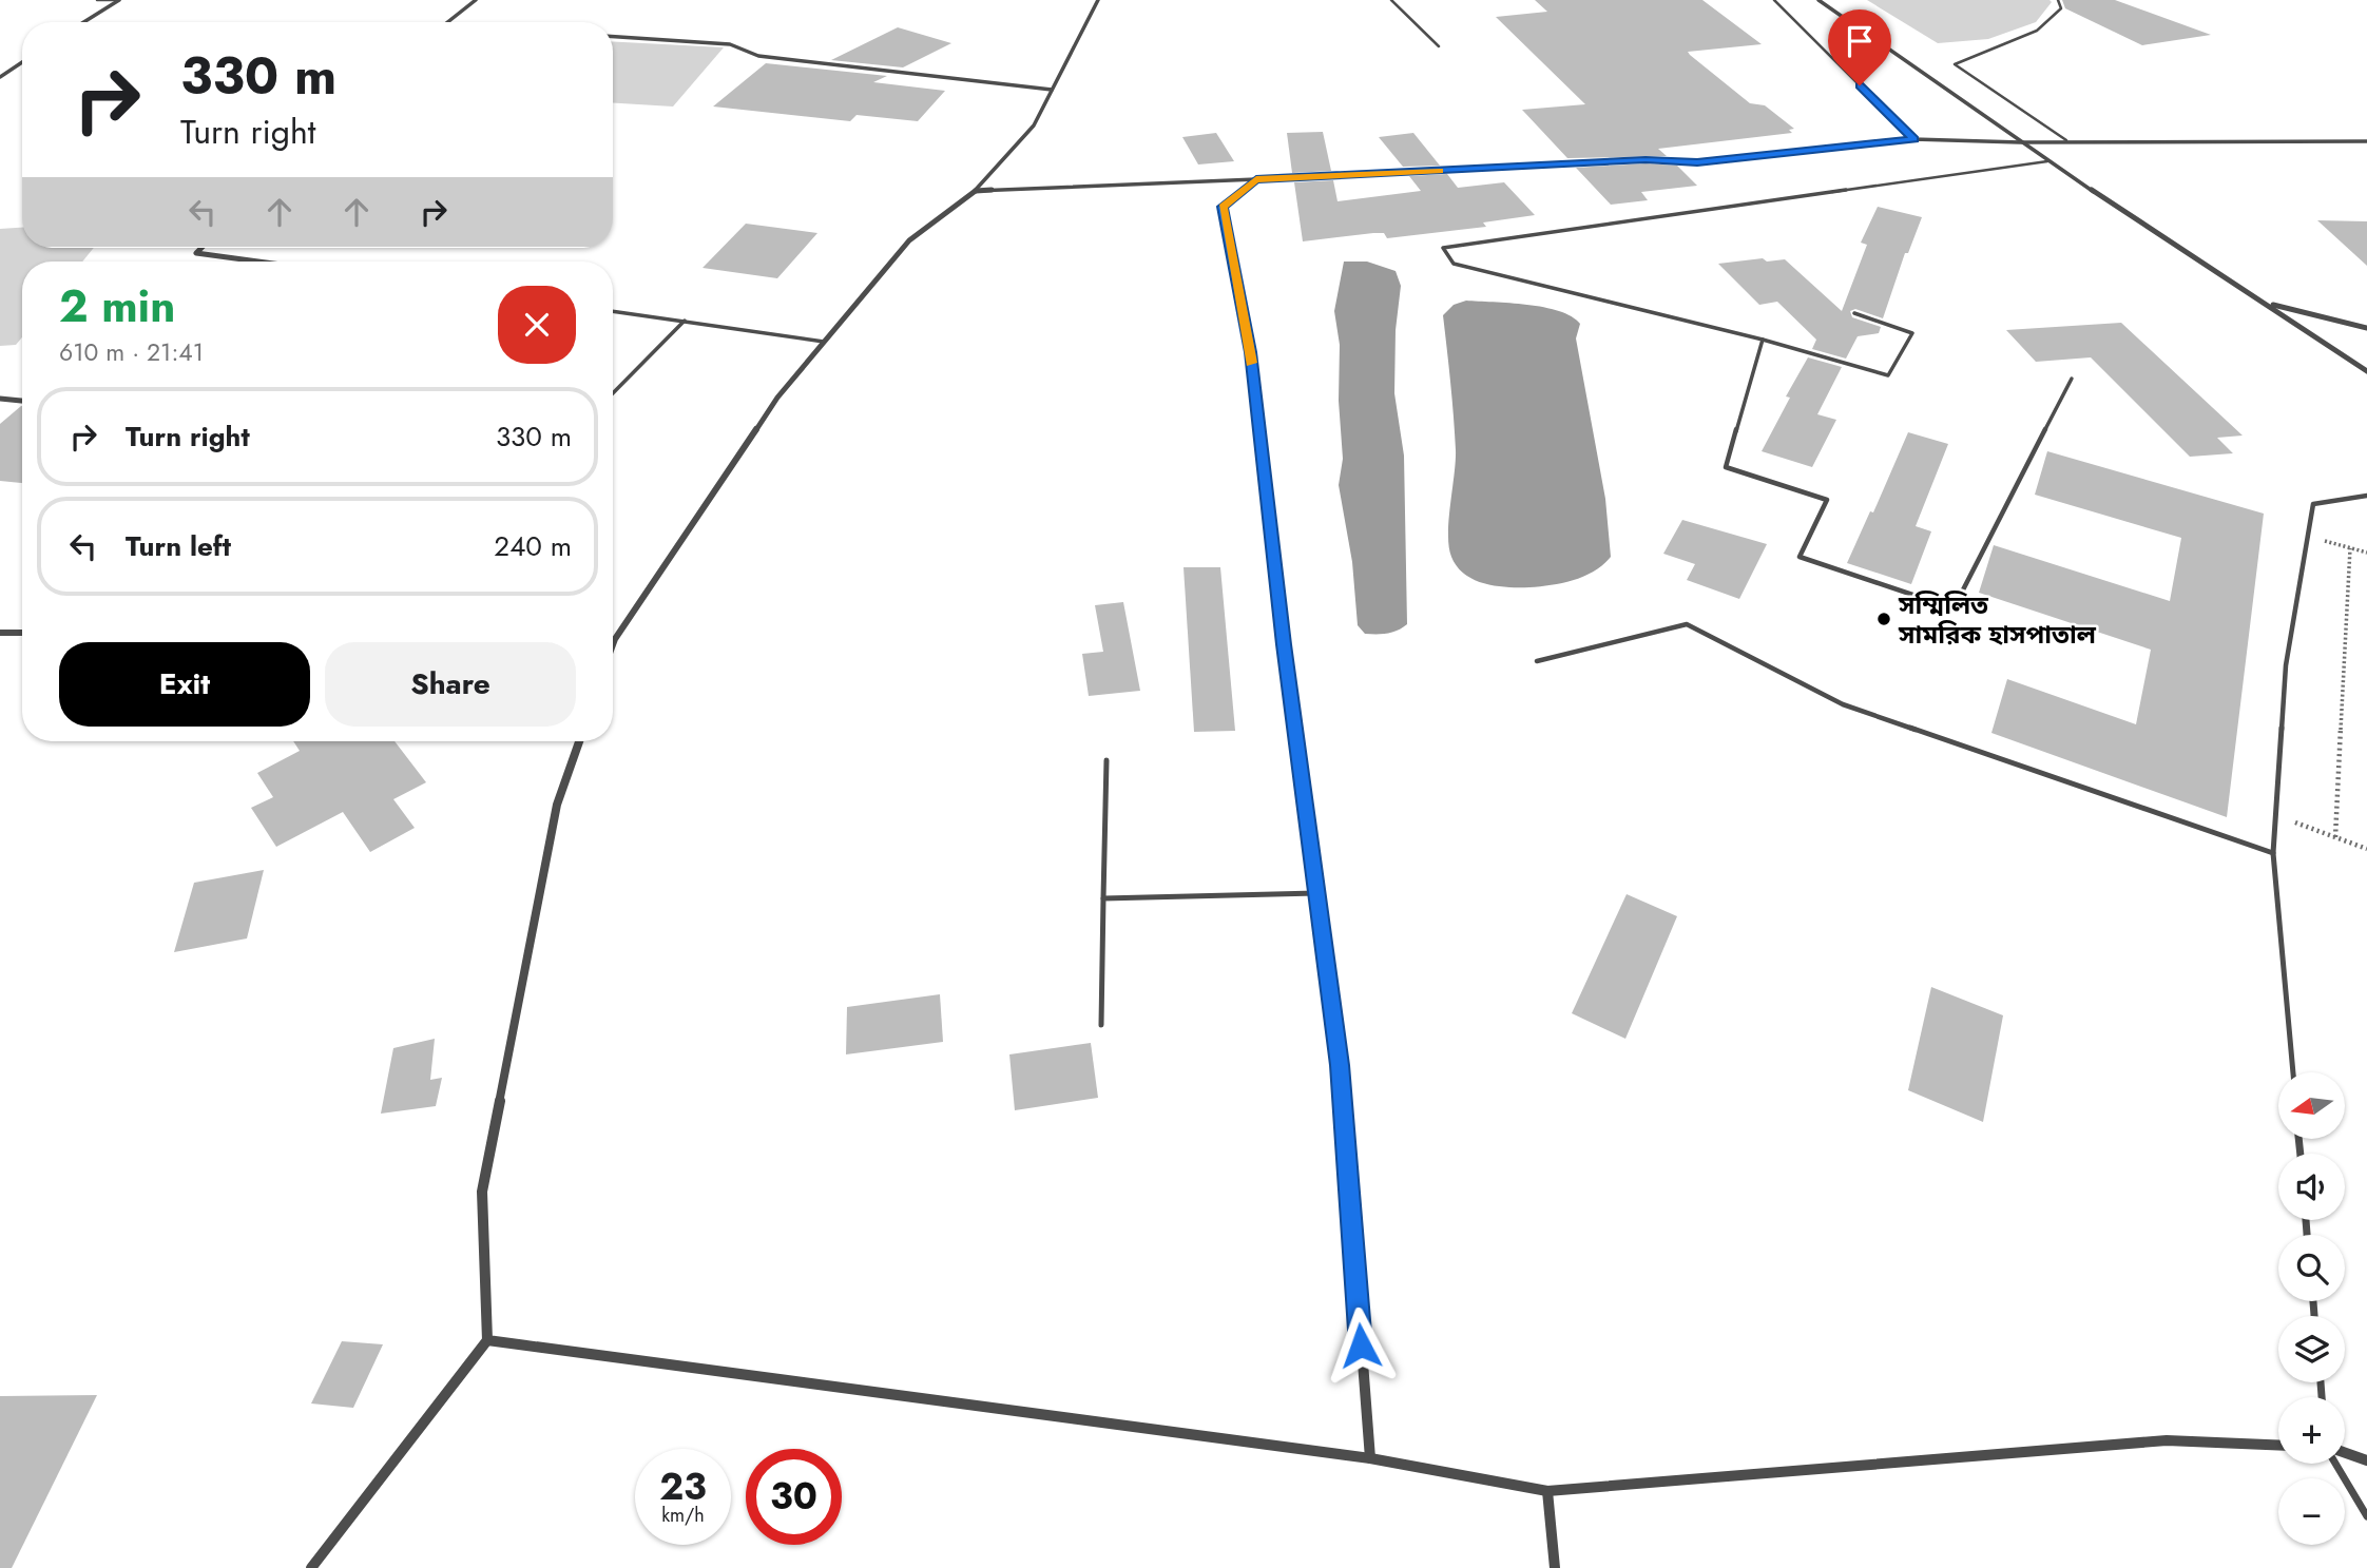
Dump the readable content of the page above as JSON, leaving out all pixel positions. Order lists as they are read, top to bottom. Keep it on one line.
{"places":["সম্মিলিত সামরিক হাসপাতাল"],"north":"left","page":{"turn":["330 m","Turn right"],"heading":["2 min","610 m · 21:41"],"list":[{"name":"Turn right","value":"330 m"},{"name":"Turn left","value":"240 m"}],"buttons":["Exit","Share"],"map_buttons":["+","−"],"speed":"23 km/h","limit":"30"}}
